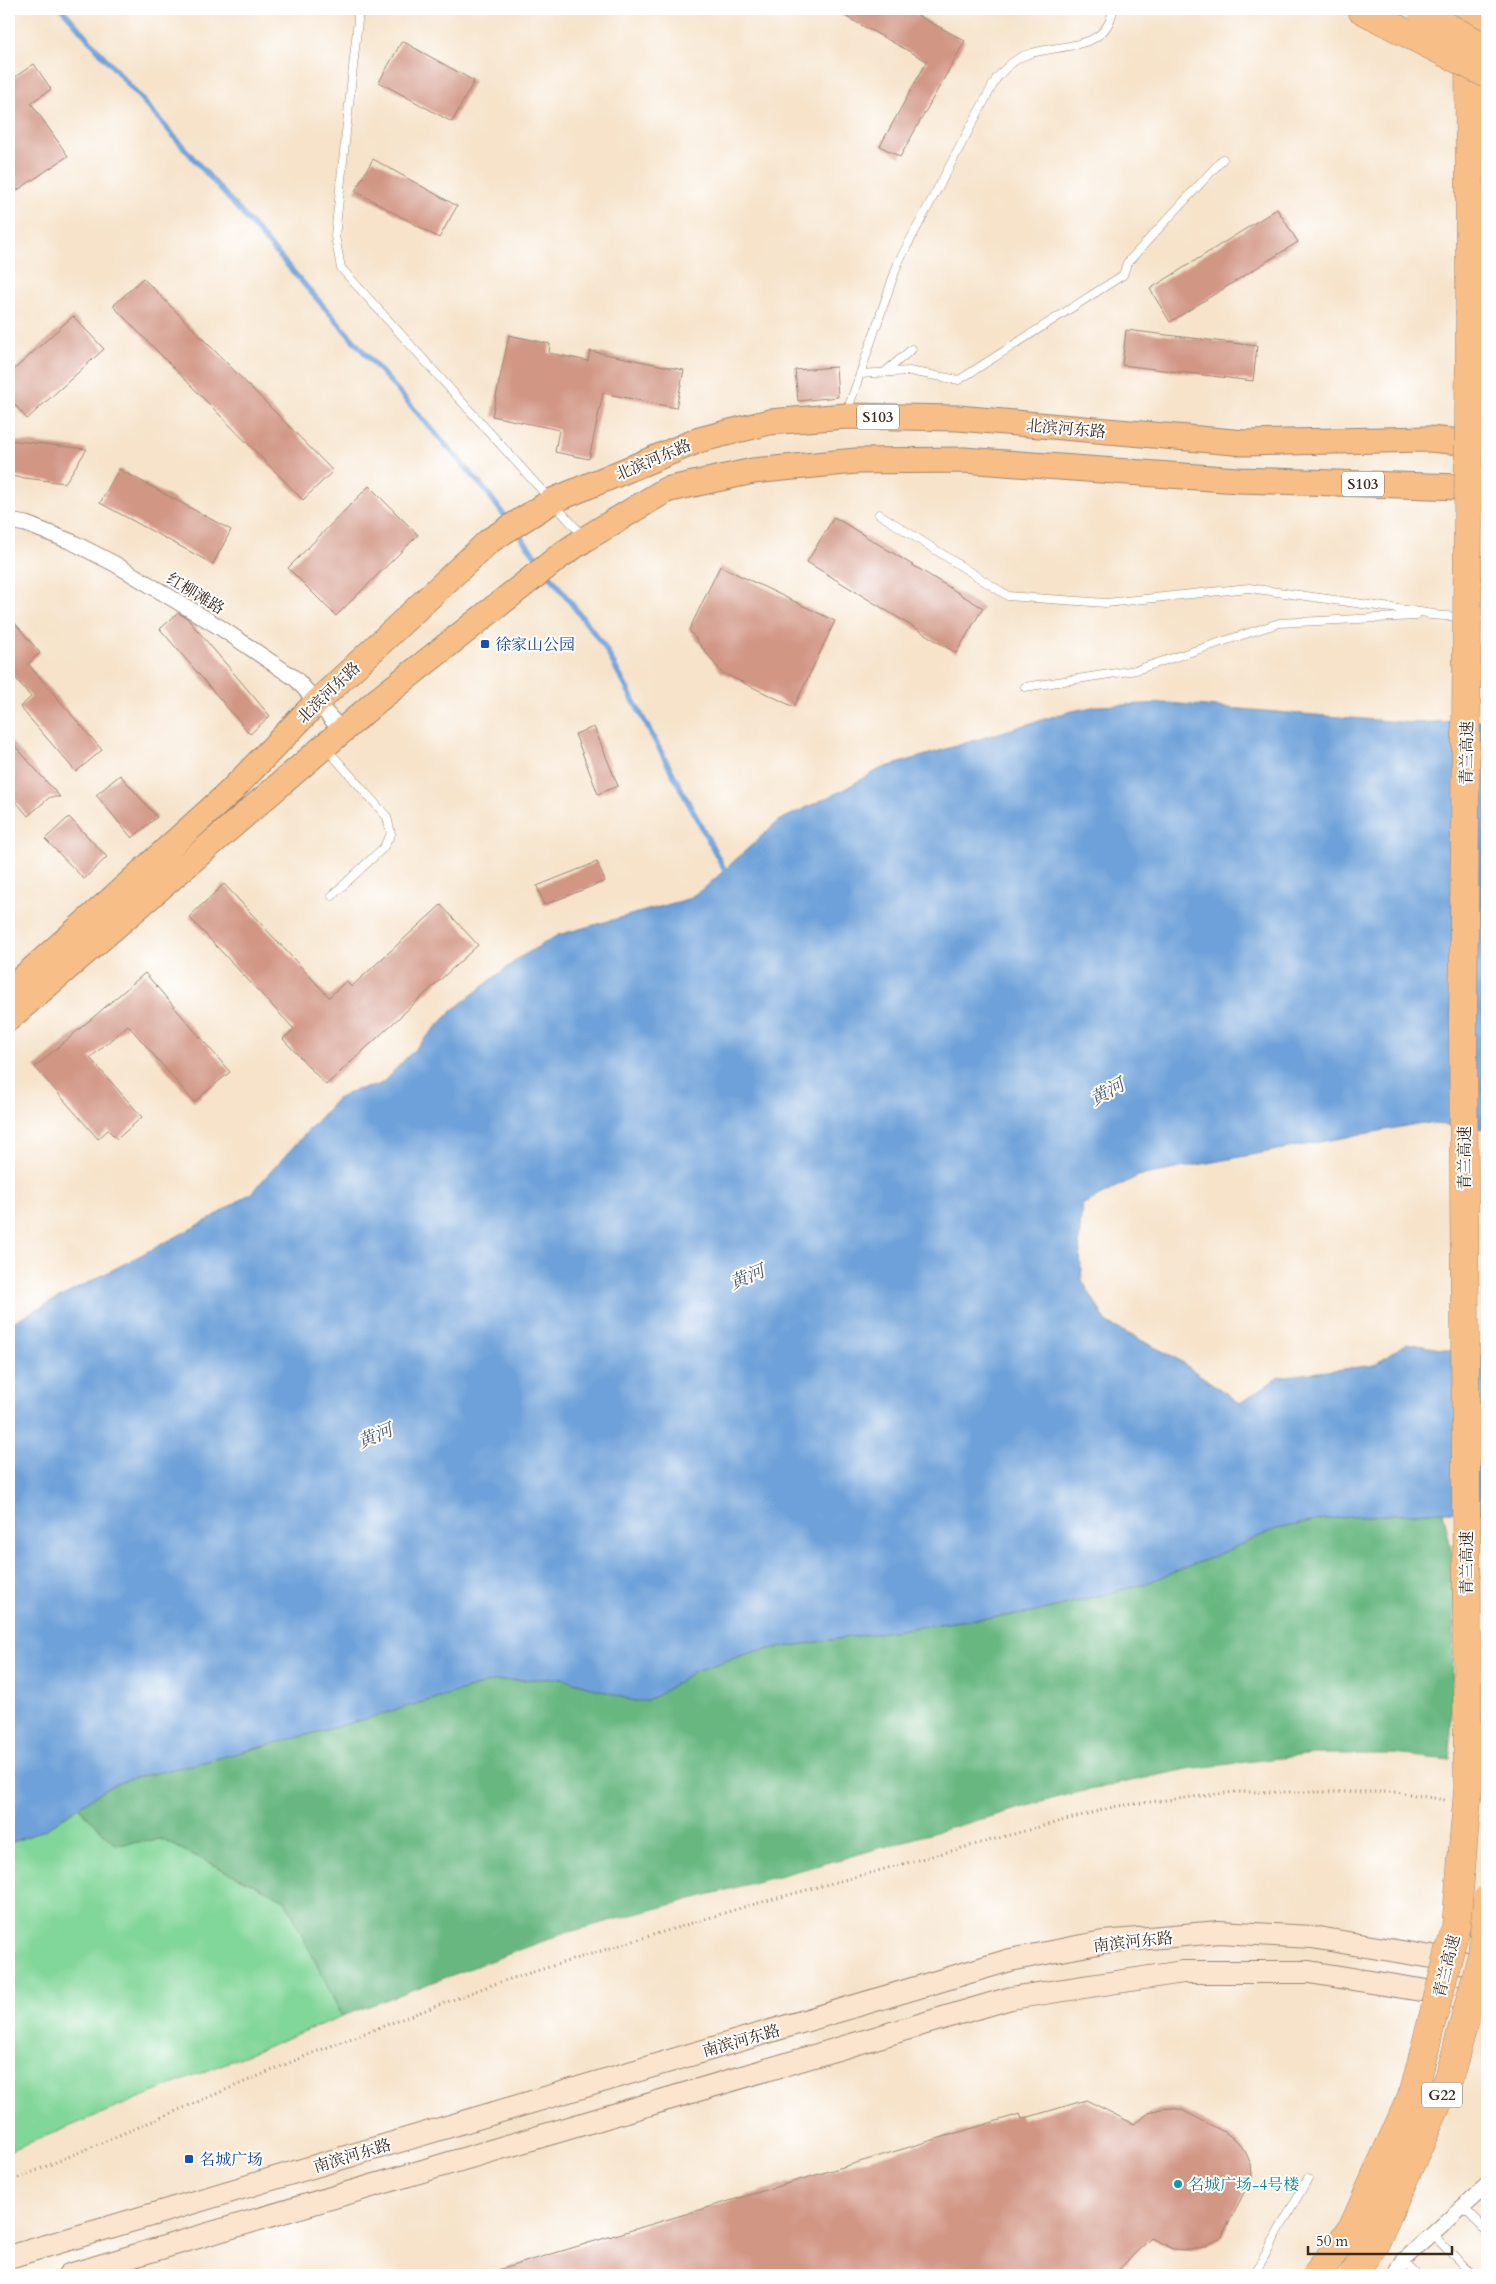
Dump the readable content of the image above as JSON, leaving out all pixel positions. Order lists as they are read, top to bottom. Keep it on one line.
{"streets":{"highway":["青兰高速","G22"],"main road":["S103","北滨河东路","南滨河东路"],"street":["红柳滩路"]},"crossings":[["北滨河东路","红柳滩路"]],"water":["黄河"],"places":{"transit":["徐家山公园","名城广场"],"other":["名城广场-4号楼"]},"scale_bar":"50 m"}
